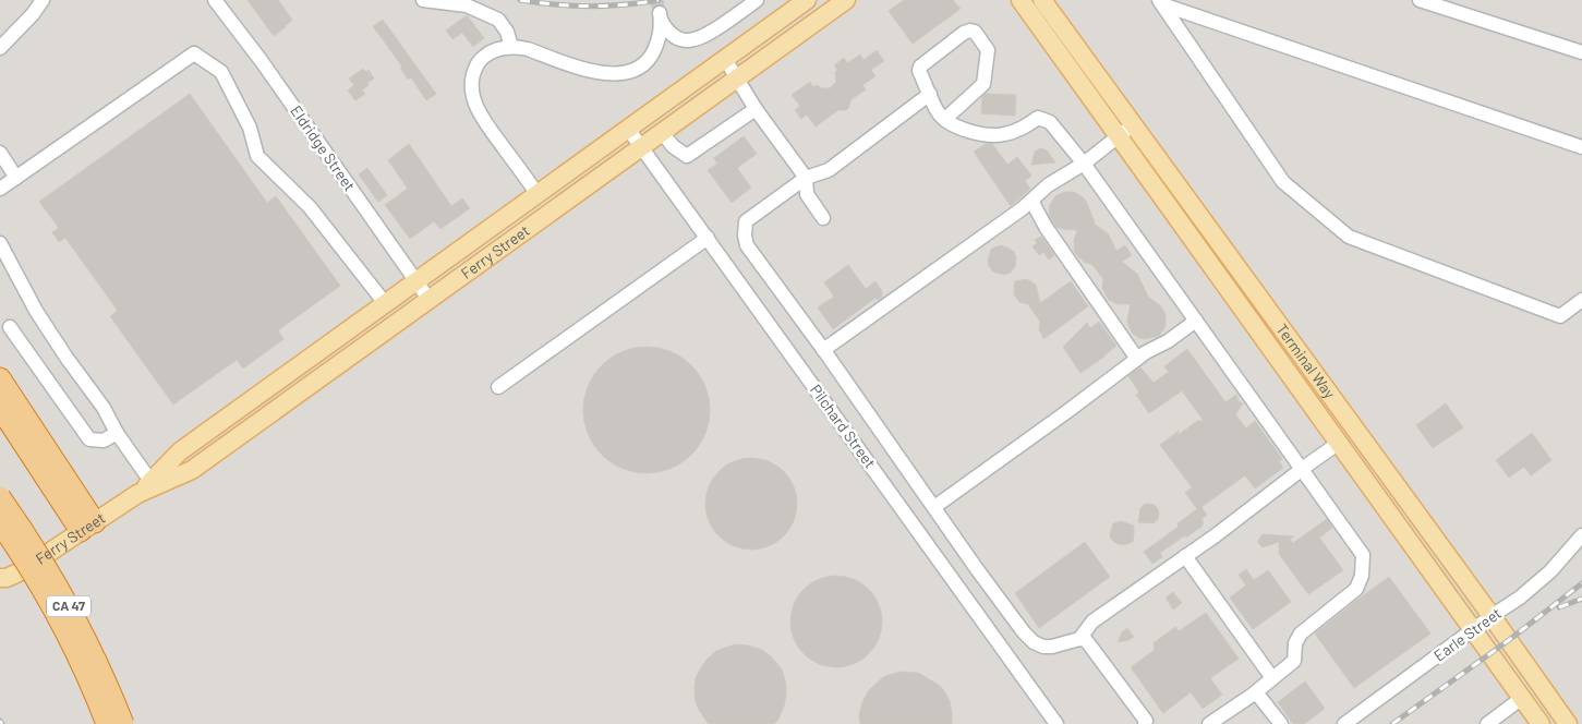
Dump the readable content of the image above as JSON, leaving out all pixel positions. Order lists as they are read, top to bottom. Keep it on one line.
{"streets":{"highway":["CA 47"],"main road":["Ferry Street","Terminal Way"],"street":["Eldridge Street","Pilchard Street","Earle Street"]},"crossings":[["Eldridge Street","Ferry Street"],["Ferry Street","Pilchard Street"],["Terminal Way","Earle Street"]]}
